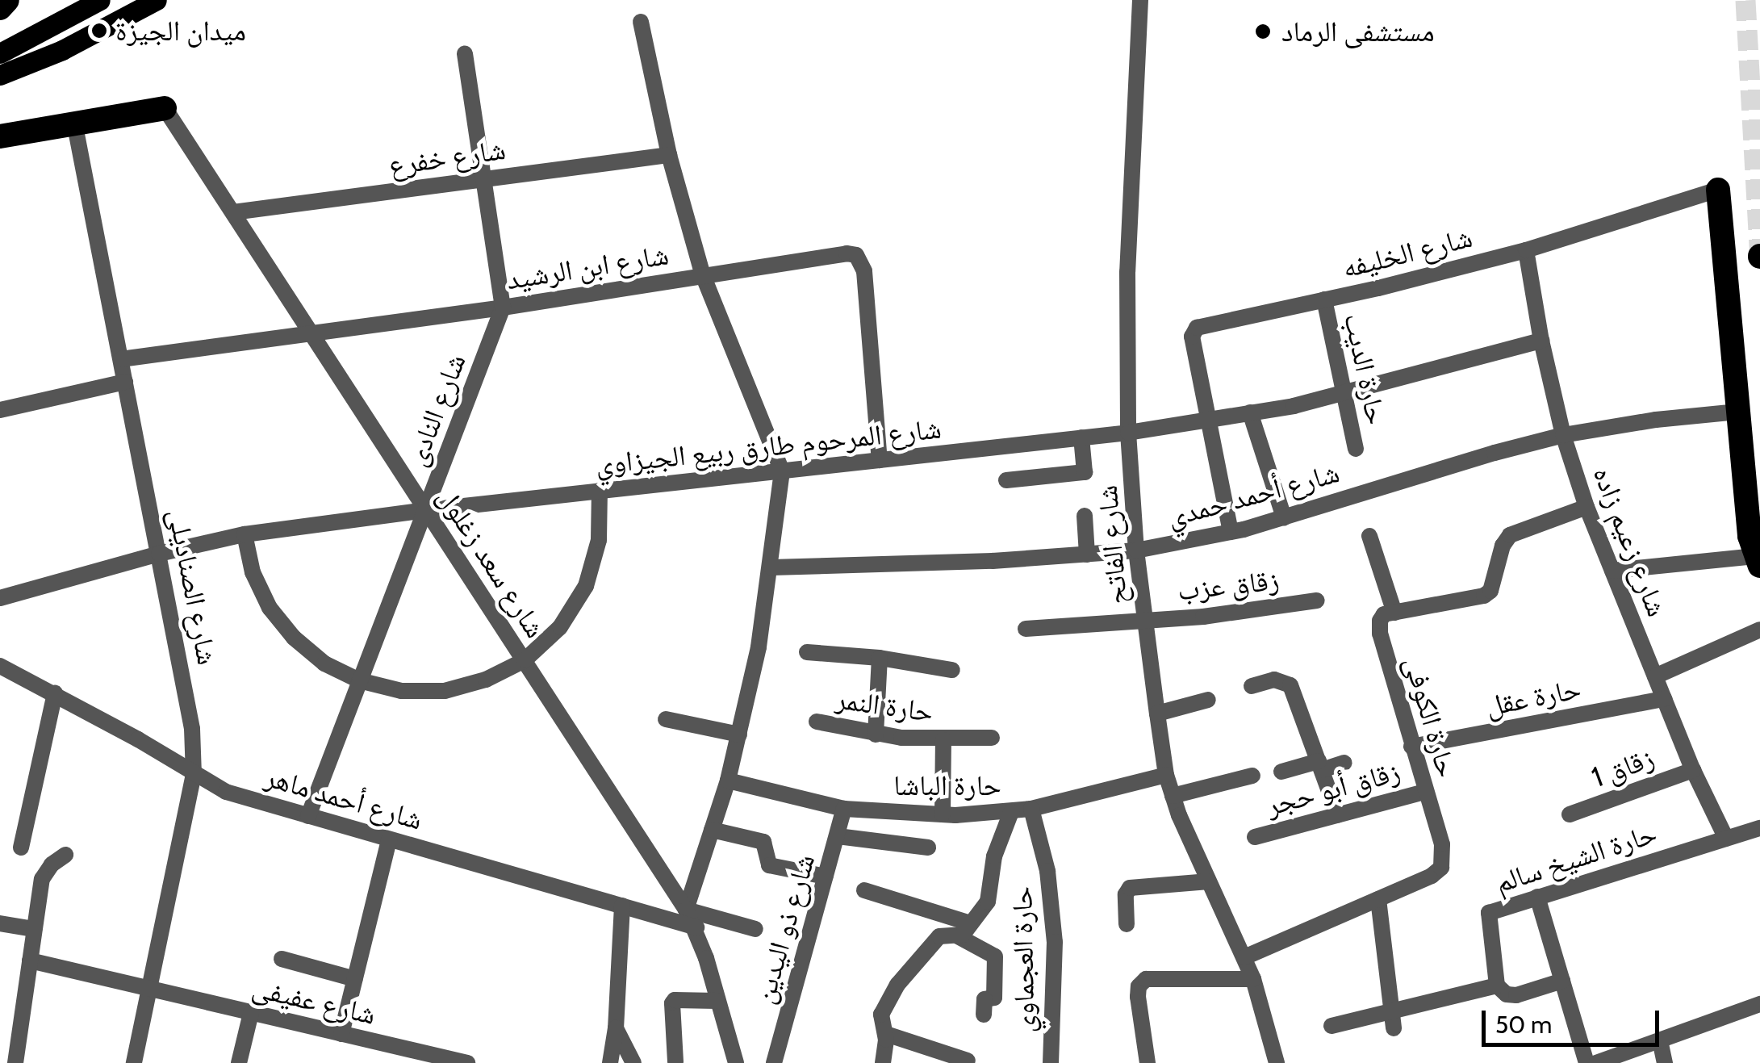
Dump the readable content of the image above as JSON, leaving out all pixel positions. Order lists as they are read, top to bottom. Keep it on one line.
{"streets":{"street":["شارع خفرع","شارع الخليفه","شارع ابن الرشيد","حارة الديب","شارع النادى","شارع المرحوم طارق ربيع الجيزاوي","شارع أحمد حمدي","شارع زعيم زاده","شارع الفاتح","شارع سعد زغلول","زقاق عزب","شارع الصناديلى","حارة عقل","حارة النمر","حارة الكوفى","زقاق 1","حارة الباشا","زقاق أبو حجر","شارع أحمد ماهر","حارة الشيخ سالم","شارع ذو اليدين","حارة العجماوي","شارع عفيفى"]},"crossings":[["شارع خفرع","شارع النادى"],["شارع خفرع","شارع سعد زغلول"],["شارع الخليفه","حارة الديب"],["شارع الخليفه","شارع المرحوم طارق ربيع الجيزاوي"],["شارع الخليفه","شارع زعيم زاده"],["شارع ابن الرشيد","شارع النادى"],["شارع ابن الرشيد","شارع المرحوم طارق ربيع الجيزاوي"],["شارع ابن الرشيد","شارع سعد زغلول"],["شارع ابن الرشيد","شارع الصناديلى"],["حارة الديب","شارع المرحوم طارق ربيع الجيزاوي"],["شارع النادى","شارع المرحوم طارق ربيع الجيزاوي"],["شارع النادى","شارع سعد زغلول"],["شارع النادى","شارع أحمد ماهر"],["شارع المرحوم طارق ربيع الجيزاوي","شارع زعيم زاده"],["شارع المرحوم طارق ربيع الجيزاوي","شارع الفاتح"],["شارع المرحوم طارق ربيع الجيزاوي","شارع سعد زغلول"],["شارع المرحوم طارق ربيع الجيزاوي","شارع الصناديلى"],["شارع أحمد حمدي","شارع زعيم زاده"],["شارع أحمد حمدي","شارع الفاتح"],["شارع زعيم زاده","حارة عقل"],["شارع زعيم زاده","زقاق 1"],["شارع زعيم زاده","حارة الشيخ سالم"],["شارع الفاتح","زقاق عزب"],["شارع الفاتح","حارة الكوفى"],["شارع الفاتح","حارة الباشا"],["شارع سعد زغلول","شارع أحمد ماهر"],["شارع الصناديلى","شارع أحمد ماهر"],["شارع الصناديلى","شارع عفيفى"],["حارة عقل","حارة الكوفى"],["حارة النمر","حارة الباشا"],["حارة الكوفى","زقاق أبو حجر"],["حارة الباشا","شارع ذو اليدين"],["حارة الباشا","حارة العجماوي"]],"places":["ميدان الجيزة","مستشفى الرماد"],"scale_bar":"50 m"}
